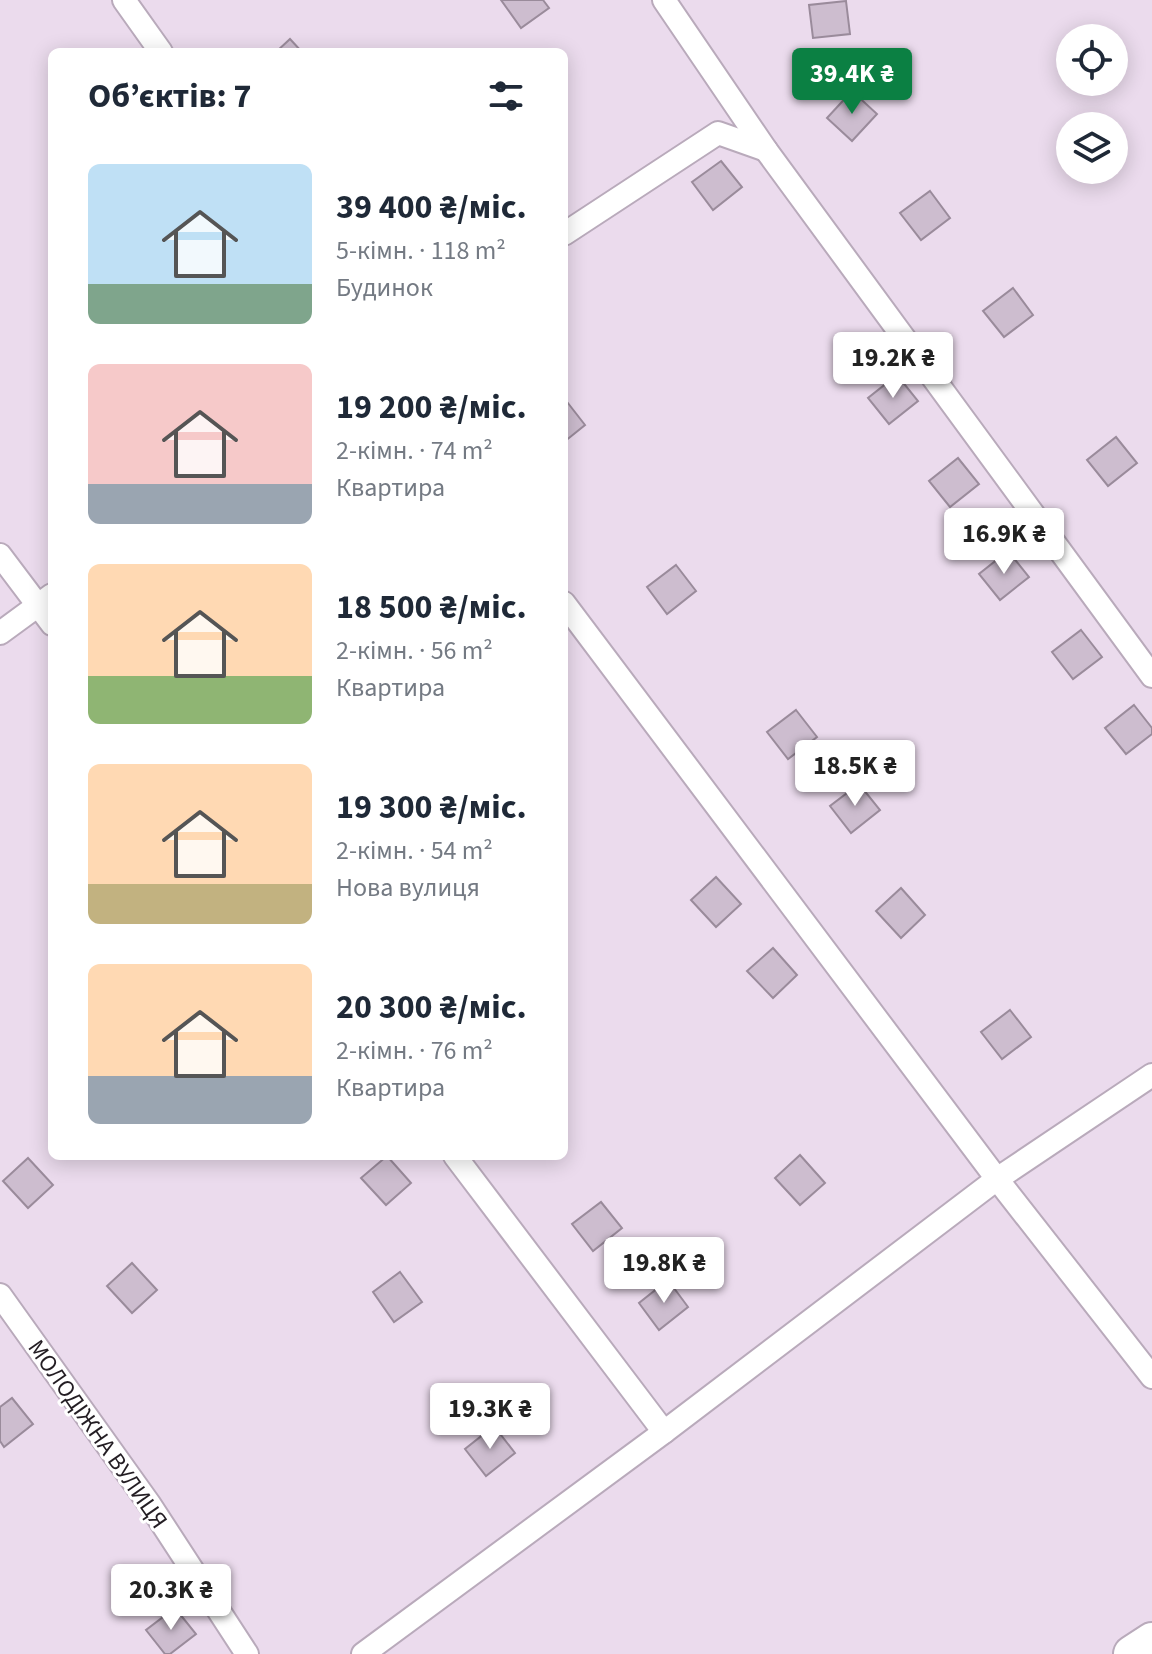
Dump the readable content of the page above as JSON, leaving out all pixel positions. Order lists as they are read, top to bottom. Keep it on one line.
{"streets":{"street":["МОЛОДІЖНА ВУЛИЦЯ"]},"page":{"price":["39.4K ₴","19.2K ₴","16.9K ₴","18.5K ₴","19.8K ₴","19.3K ₴","20.3K ₴"],"heading":"Об’єктів: 7","list":[{"name":"39 400 ₴/міс.","note":"5-кімн. · 118 m² · Будинок"},{"name":"19 200 ₴/міс.","note":"2-кімн. · 74 m² · Квартира"},{"name":"18 500 ₴/міс.","note":"2-кімн. · 56 m² · Квартира"},{"name":"19 300 ₴/міс.","note":"2-кімн. · 54 m² · Нова вулиця"},{"name":"20 300 ₴/міс.","note":"2-кімн. · 76 m² · Квартира"}]}}
